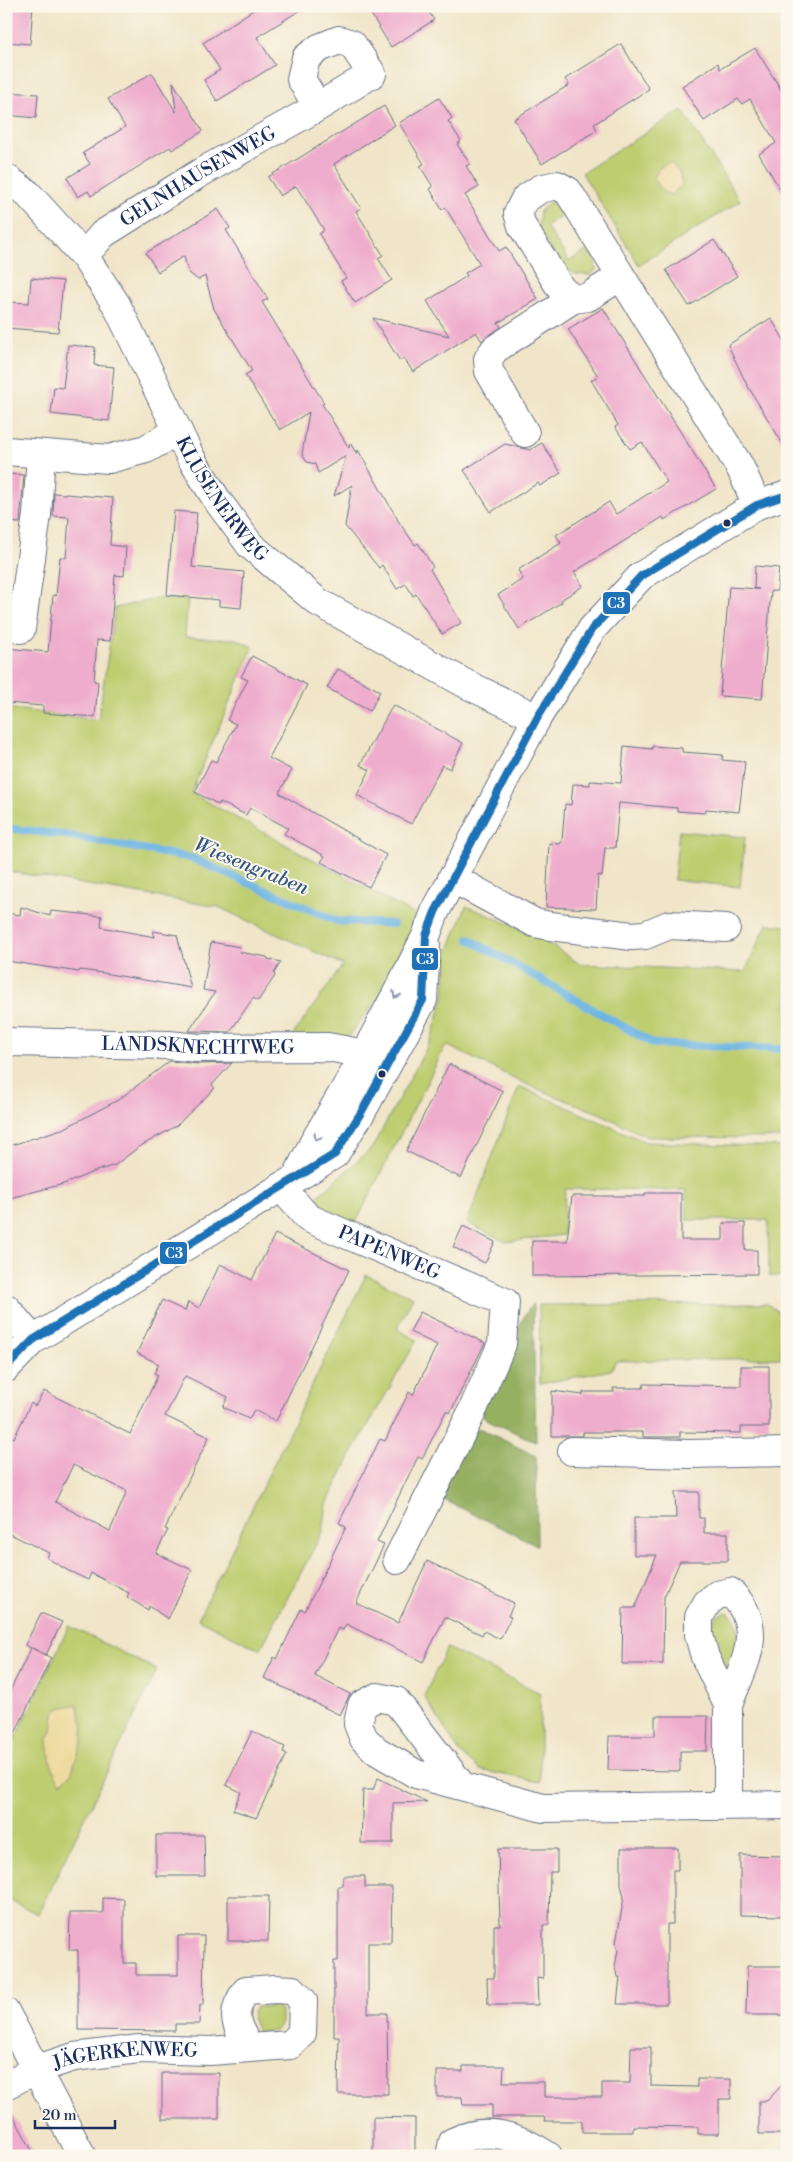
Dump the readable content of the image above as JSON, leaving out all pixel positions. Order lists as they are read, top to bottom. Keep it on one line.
{"streets":{"street":["GELNHAUSENWEG","KLUSENERWEG","LANDSKNECHTWEG","PAPENWEG","JÄGERKENWEG"]},"crossings":[["GELNHAUSENWEG","KLUSENERWEG"]],"water":["Wiesengraben"],"lines":["transit line C3"],"scale_bar":"20 m"}
